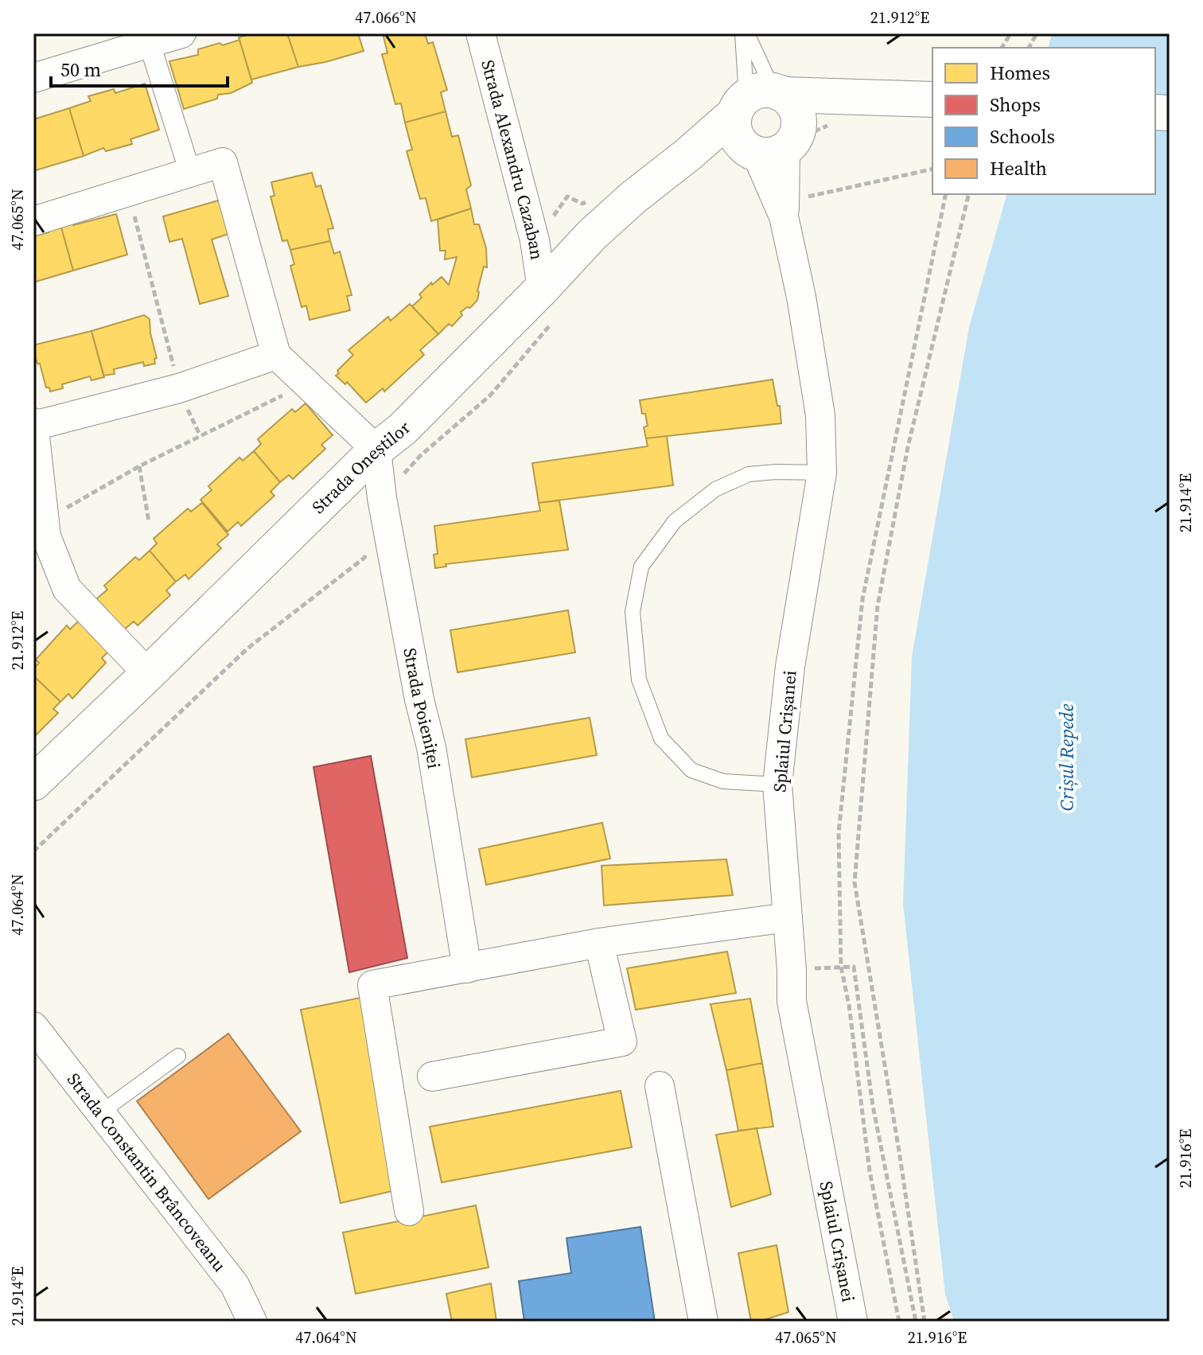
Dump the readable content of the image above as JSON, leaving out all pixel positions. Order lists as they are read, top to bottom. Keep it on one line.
{"streets":{"street":["Strada Alexandru Cazaban","Strada Oneștilor","Strada Poieniței","Splaiul Crișanei","Strada Constantin Brâncoveanu"]},"crossings":[["Strada Alexandru Cazaban","Strada Oneștilor"],["Strada Oneștilor","Strada Poieniței"],["Strada Oneștilor","Splaiul Crișanei"]],"water":["Crișul Repede"],"legend":["Homes","Shops","Schools","Health"],"scale_bar":"50 m","coordinates":["47.066°N","21.912°E","47.065°N","21.914°E","47.064°N","21.916°E"]}
